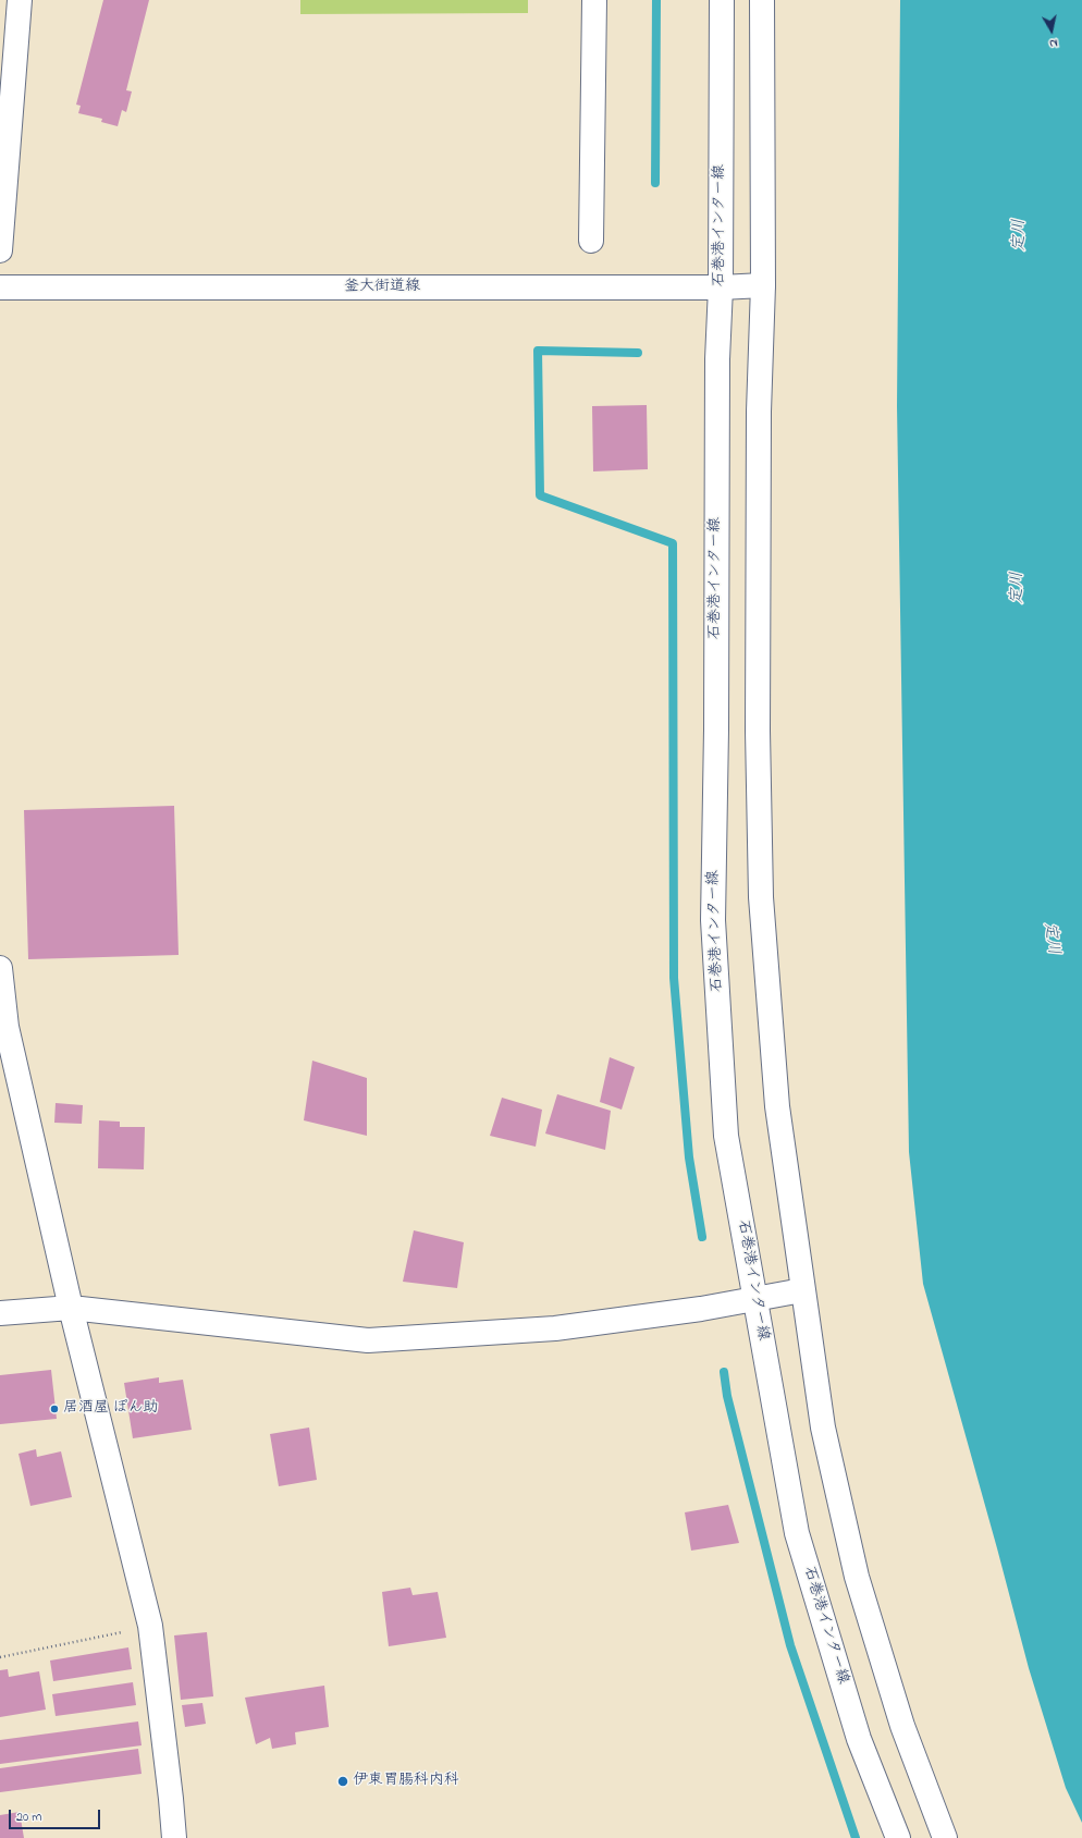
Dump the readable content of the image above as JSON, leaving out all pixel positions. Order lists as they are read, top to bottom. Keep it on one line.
{"streets":{"main road":["石巻港インター線","釜大街道線"]},"crossings":[["石巻港インター線","釜大街道線"]],"water":["定川"],"places":["居酒屋 ぽん助","伊東胃腸科内科"],"scale_bar":"20 m","north":"bottom"}
